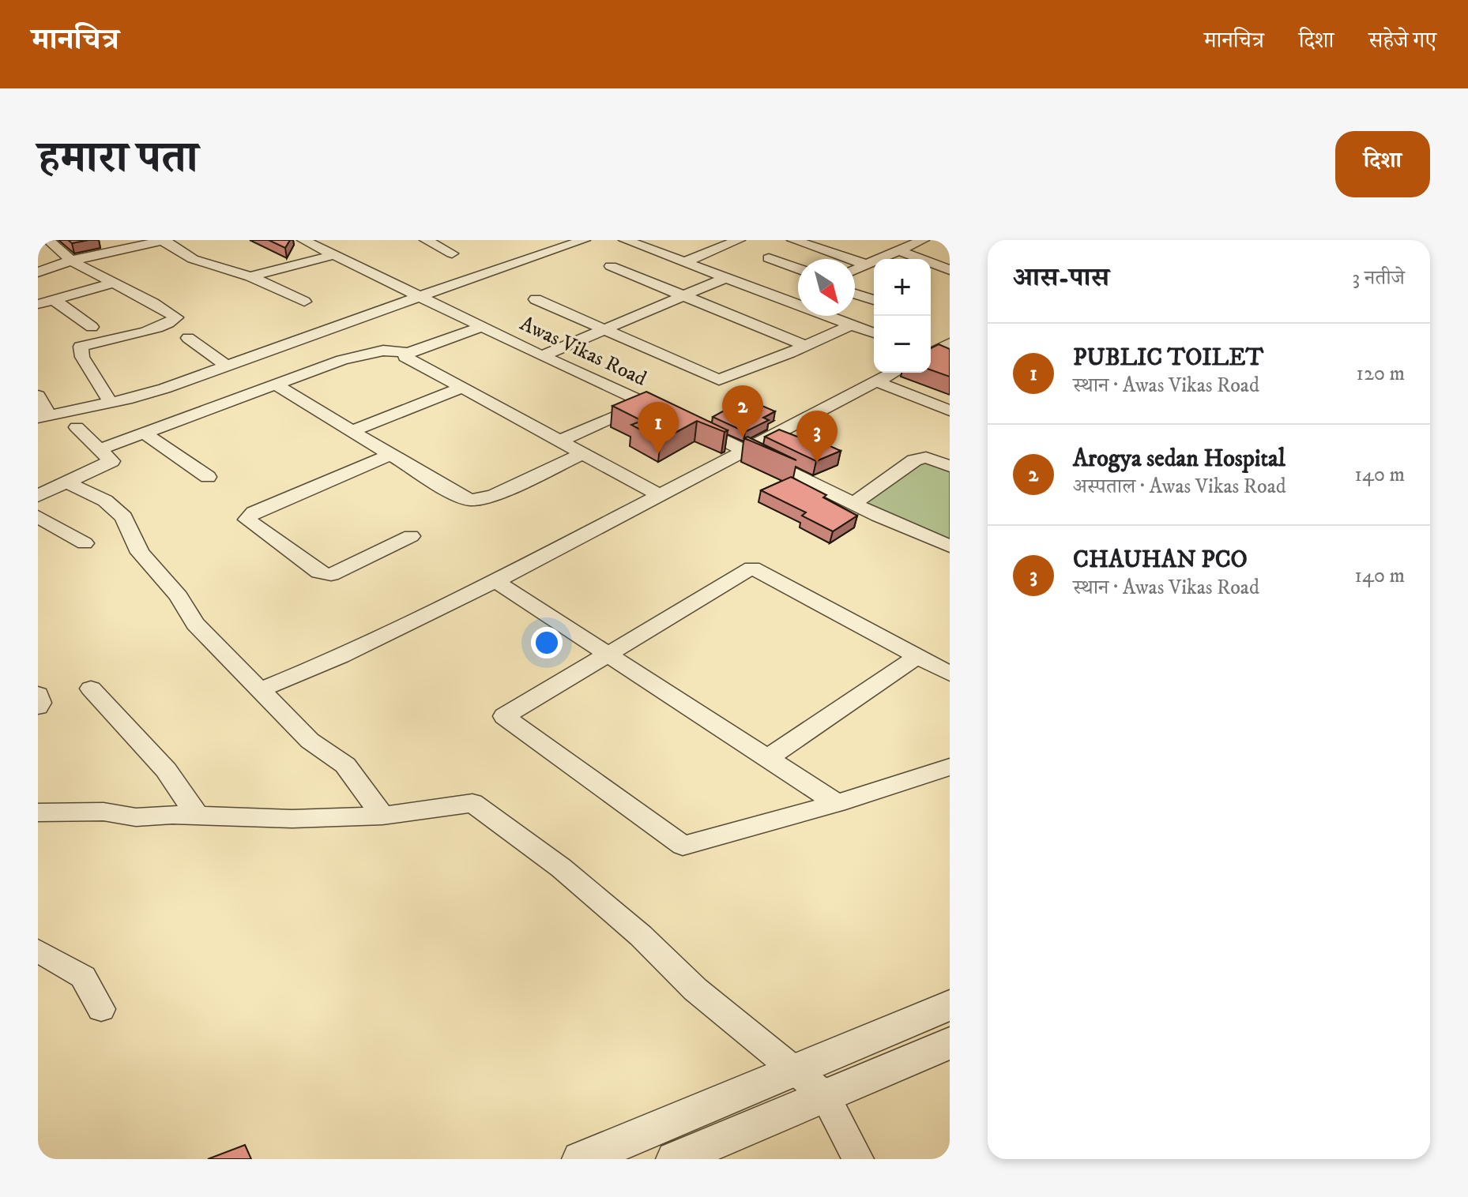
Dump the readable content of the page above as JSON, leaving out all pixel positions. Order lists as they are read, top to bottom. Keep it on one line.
{"streets":{"street":["Awas Vikas Road"]},"north":"bottom right","page":{"header":"मानचित्र","nav":["मानचित्र","दिशा","सहेजे गए"],"title":"हमारा पता","buttons":"दिशा","heading":["आस-पास","3 नतीजे"],"map_buttons":["+","−"],"list":[{"mark":"1","name":"PUBLIC TOILET","note":"स्थान · Awas Vikas Road","value":"120 m"},{"mark":"2","name":"Arogya sedan Hospital","note":"अस्पताल · Awas Vikas Road","value":"140 m"},{"mark":"3","name":"CHAUHAN PCO","note":"स्थान · Awas Vikas Road","value":"140 m"}],"pins":["2","1","3"]}}
